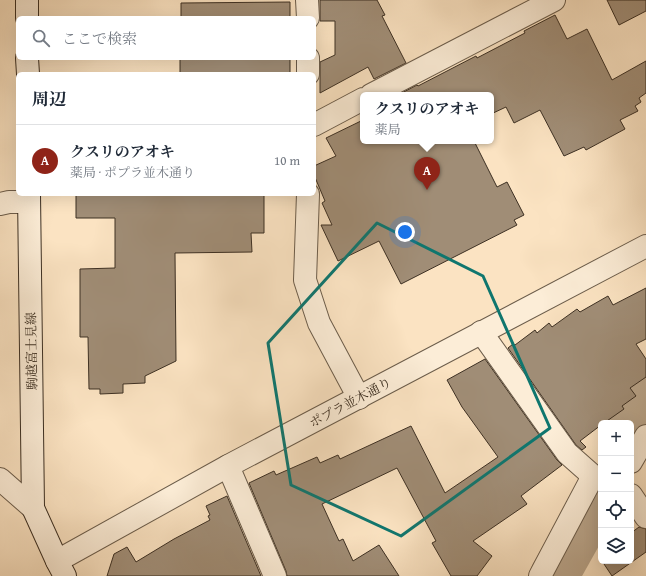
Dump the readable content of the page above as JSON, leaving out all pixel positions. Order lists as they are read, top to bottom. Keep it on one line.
{"streets":{"street":["駒越富士見線","ポプラ並木通り"]},"page":{"search":"ここで検索","heading":"周辺","popup":["クスリのアオキ","薬局"],"list":[{"mark":"A","name":"クスリのアオキ","note":"薬局 · ポプラ並木通り","value":"10 m"}],"pins":"A","map_buttons":["+","−"]}}
